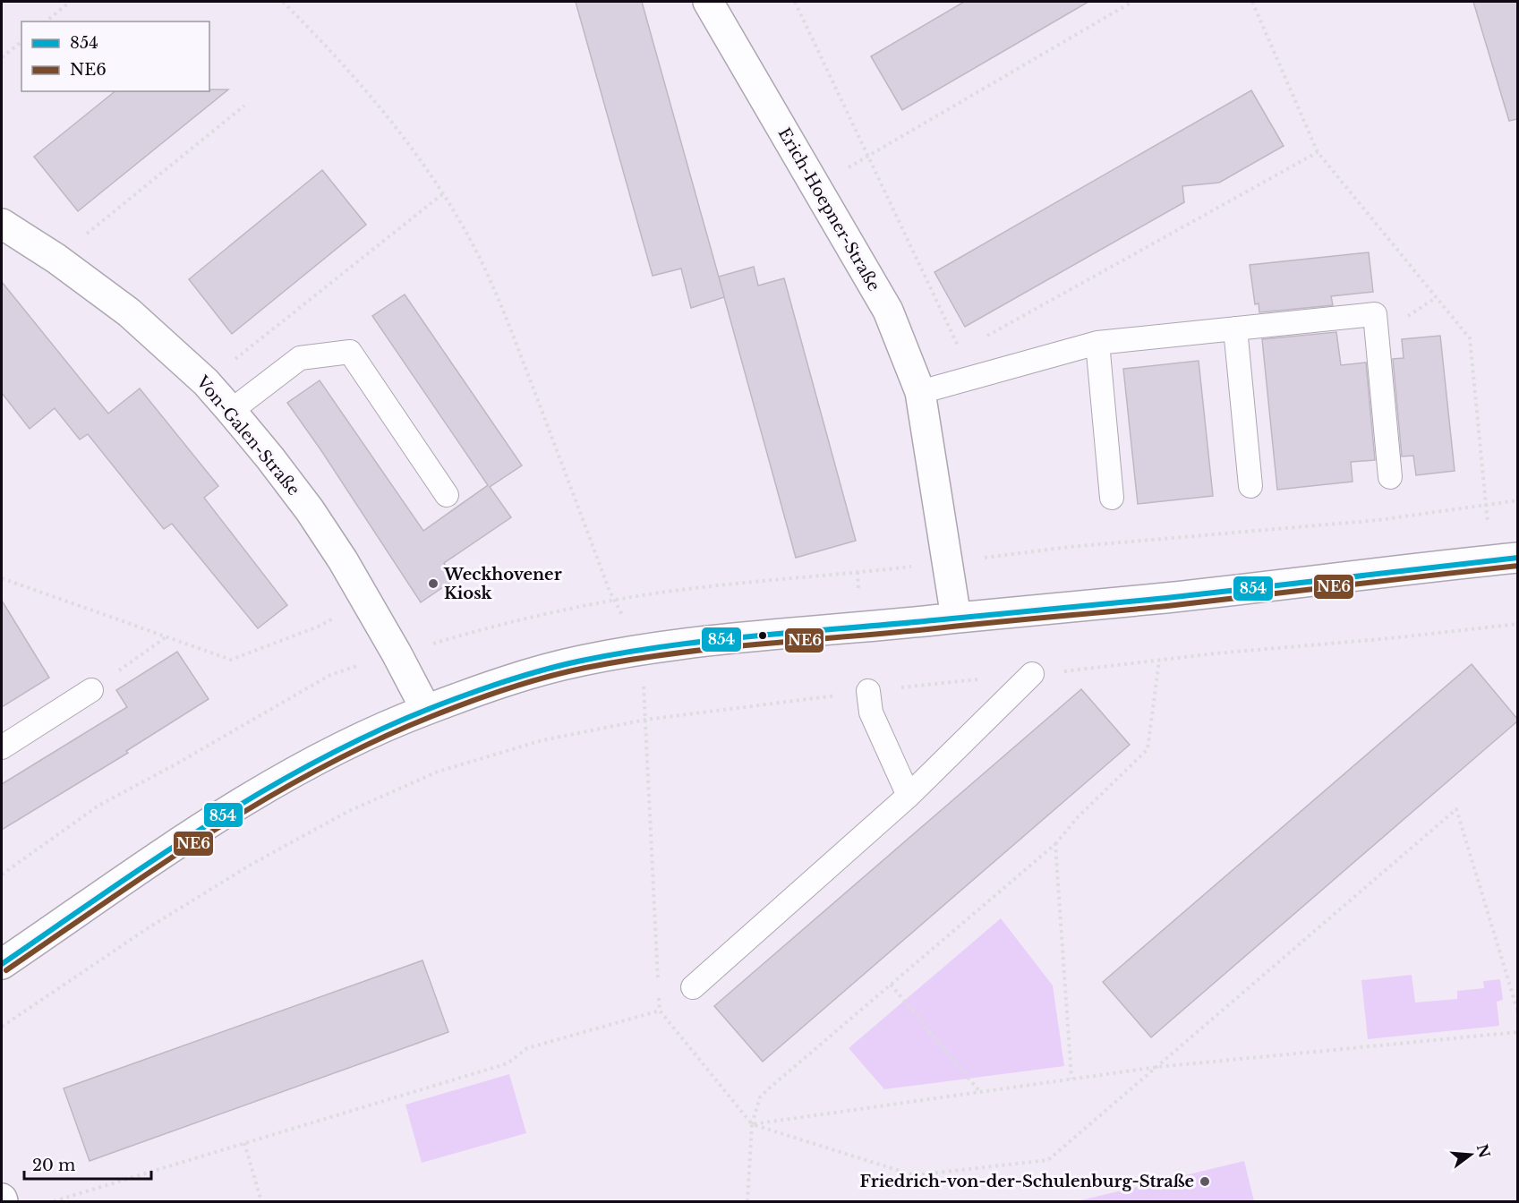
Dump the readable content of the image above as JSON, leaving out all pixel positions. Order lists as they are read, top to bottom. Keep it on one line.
{"streets":{"street":["Erich-Hoepner-Straße","Von-Galen-Straße"]},"places":["Weckhovener Kiosk","Friedrich-von-der-Schulenburg-Straße"],"lines":["transit line 854","transit line NE6"],"legend":["854","NE6"],"scale_bar":"20 m","north":"right"}
